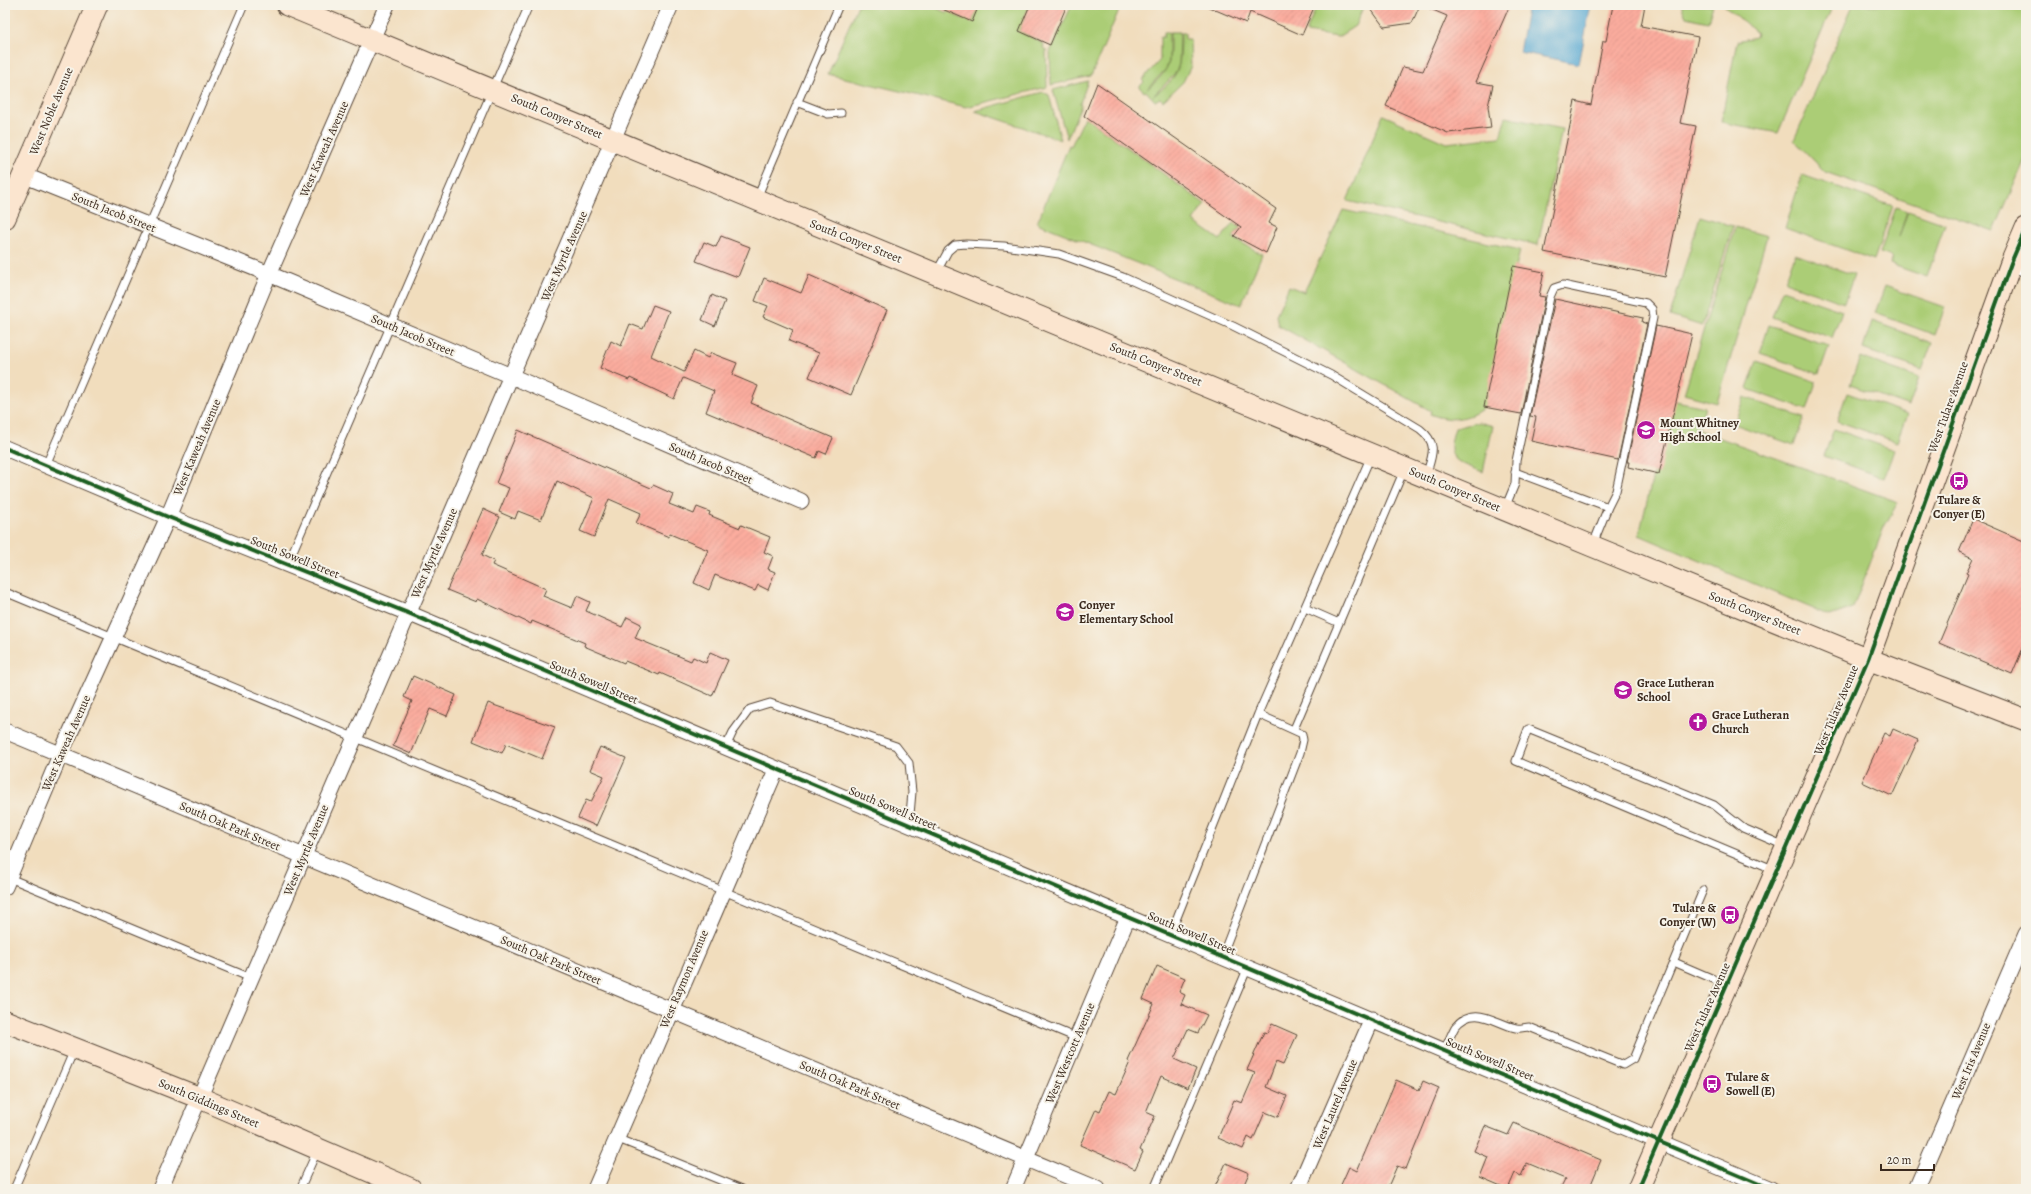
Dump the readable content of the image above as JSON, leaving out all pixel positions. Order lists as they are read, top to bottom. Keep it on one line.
{"streets":{"street":["West Noble Avenue","South Conyer Street","West Kaweah Avenue","South Jacob Street","West Myrtle Avenue","West Tulare Avenue","South Sowell Street","South Oak Park Street","West Raymon Avenue","West Westcott Avenue","West Iris Avenue","South Giddings Street","West Laurel Avenue"]},"crossings":[["West Noble Avenue","South Jacob Street"],["South Conyer Street","West Kaweah Avenue"],["South Conyer Street","West Myrtle Avenue"],["South Conyer Street","West Tulare Avenue"],["West Kaweah Avenue","South Jacob Street"],["West Kaweah Avenue","South Sowell Street"],["West Kaweah Avenue","South Oak Park Street"],["South Jacob Street","West Myrtle Avenue"],["West Myrtle Avenue","South Sowell Street"],["West Myrtle Avenue","South Oak Park Street"],["West Myrtle Avenue","South Giddings Street"],["West Tulare Avenue","South Sowell Street"],["South Sowell Street","West Raymon Avenue"],["South Sowell Street","West Westcott Avenue"],["South Sowell Street","West Laurel Avenue"],["South Oak Park Street","West Raymon Avenue"],["South Oak Park Street","West Westcott Avenue"]],"places":{"school or university":["Mount Whitney High School","Conyer Elementary School","Grace Lutheran School"],"bus stop":["Tulare & Conyer (E)","Tulare & Conyer (W)","Tulare & Sowell (E)"],"church":["Grace Lutheran Church"]},"scale_bar":"20 m"}
